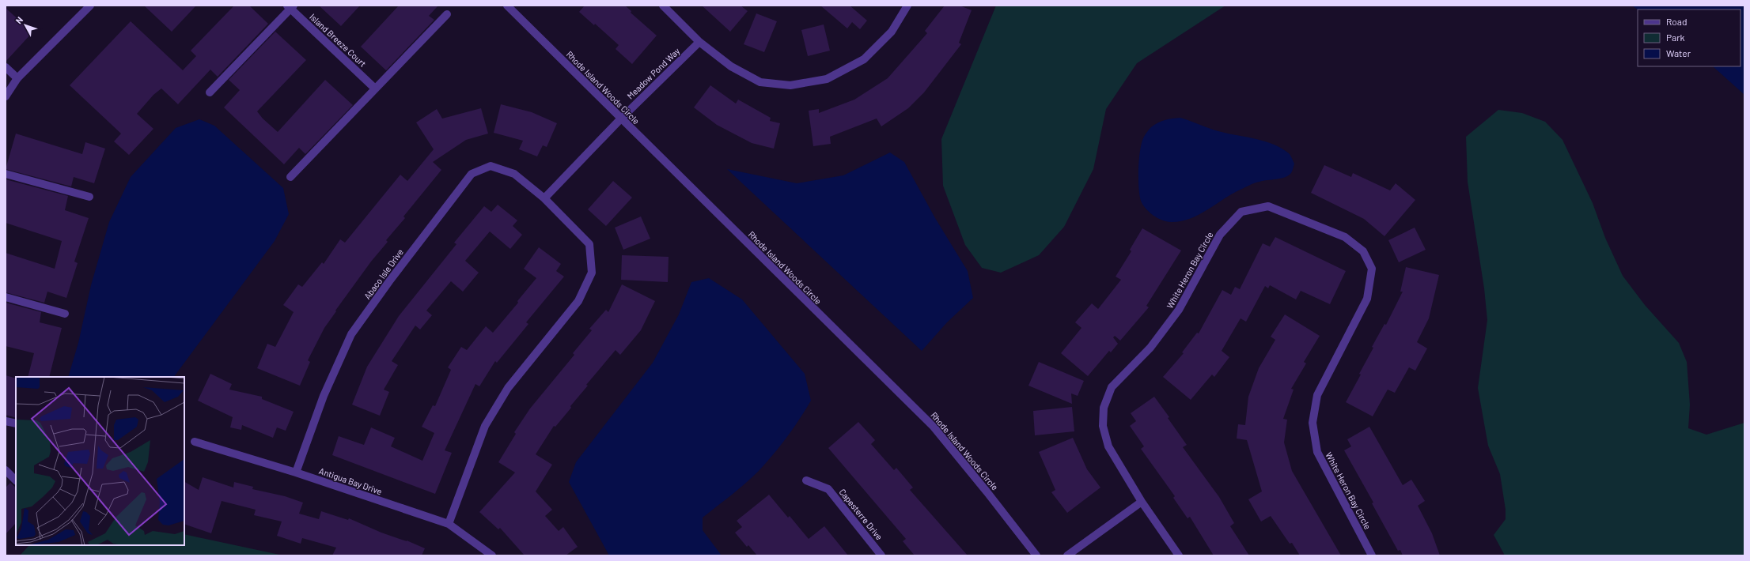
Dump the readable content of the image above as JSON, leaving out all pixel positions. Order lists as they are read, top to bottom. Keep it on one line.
{"streets":{"street":["Island Breeze Court","Meadow Pond Way","Rhode Island Woods Circle","White Heron Bay Circle","Abaco Isle Drive","Antigua Bay Drive","Capesterre Drive"]},"crossings":[["Meadow Pond Way","Rhode Island Woods Circle"],["Abaco Isle Drive","Antigua Bay Drive"]],"legend":["Road","Park","Water"],"north":"top left"}
